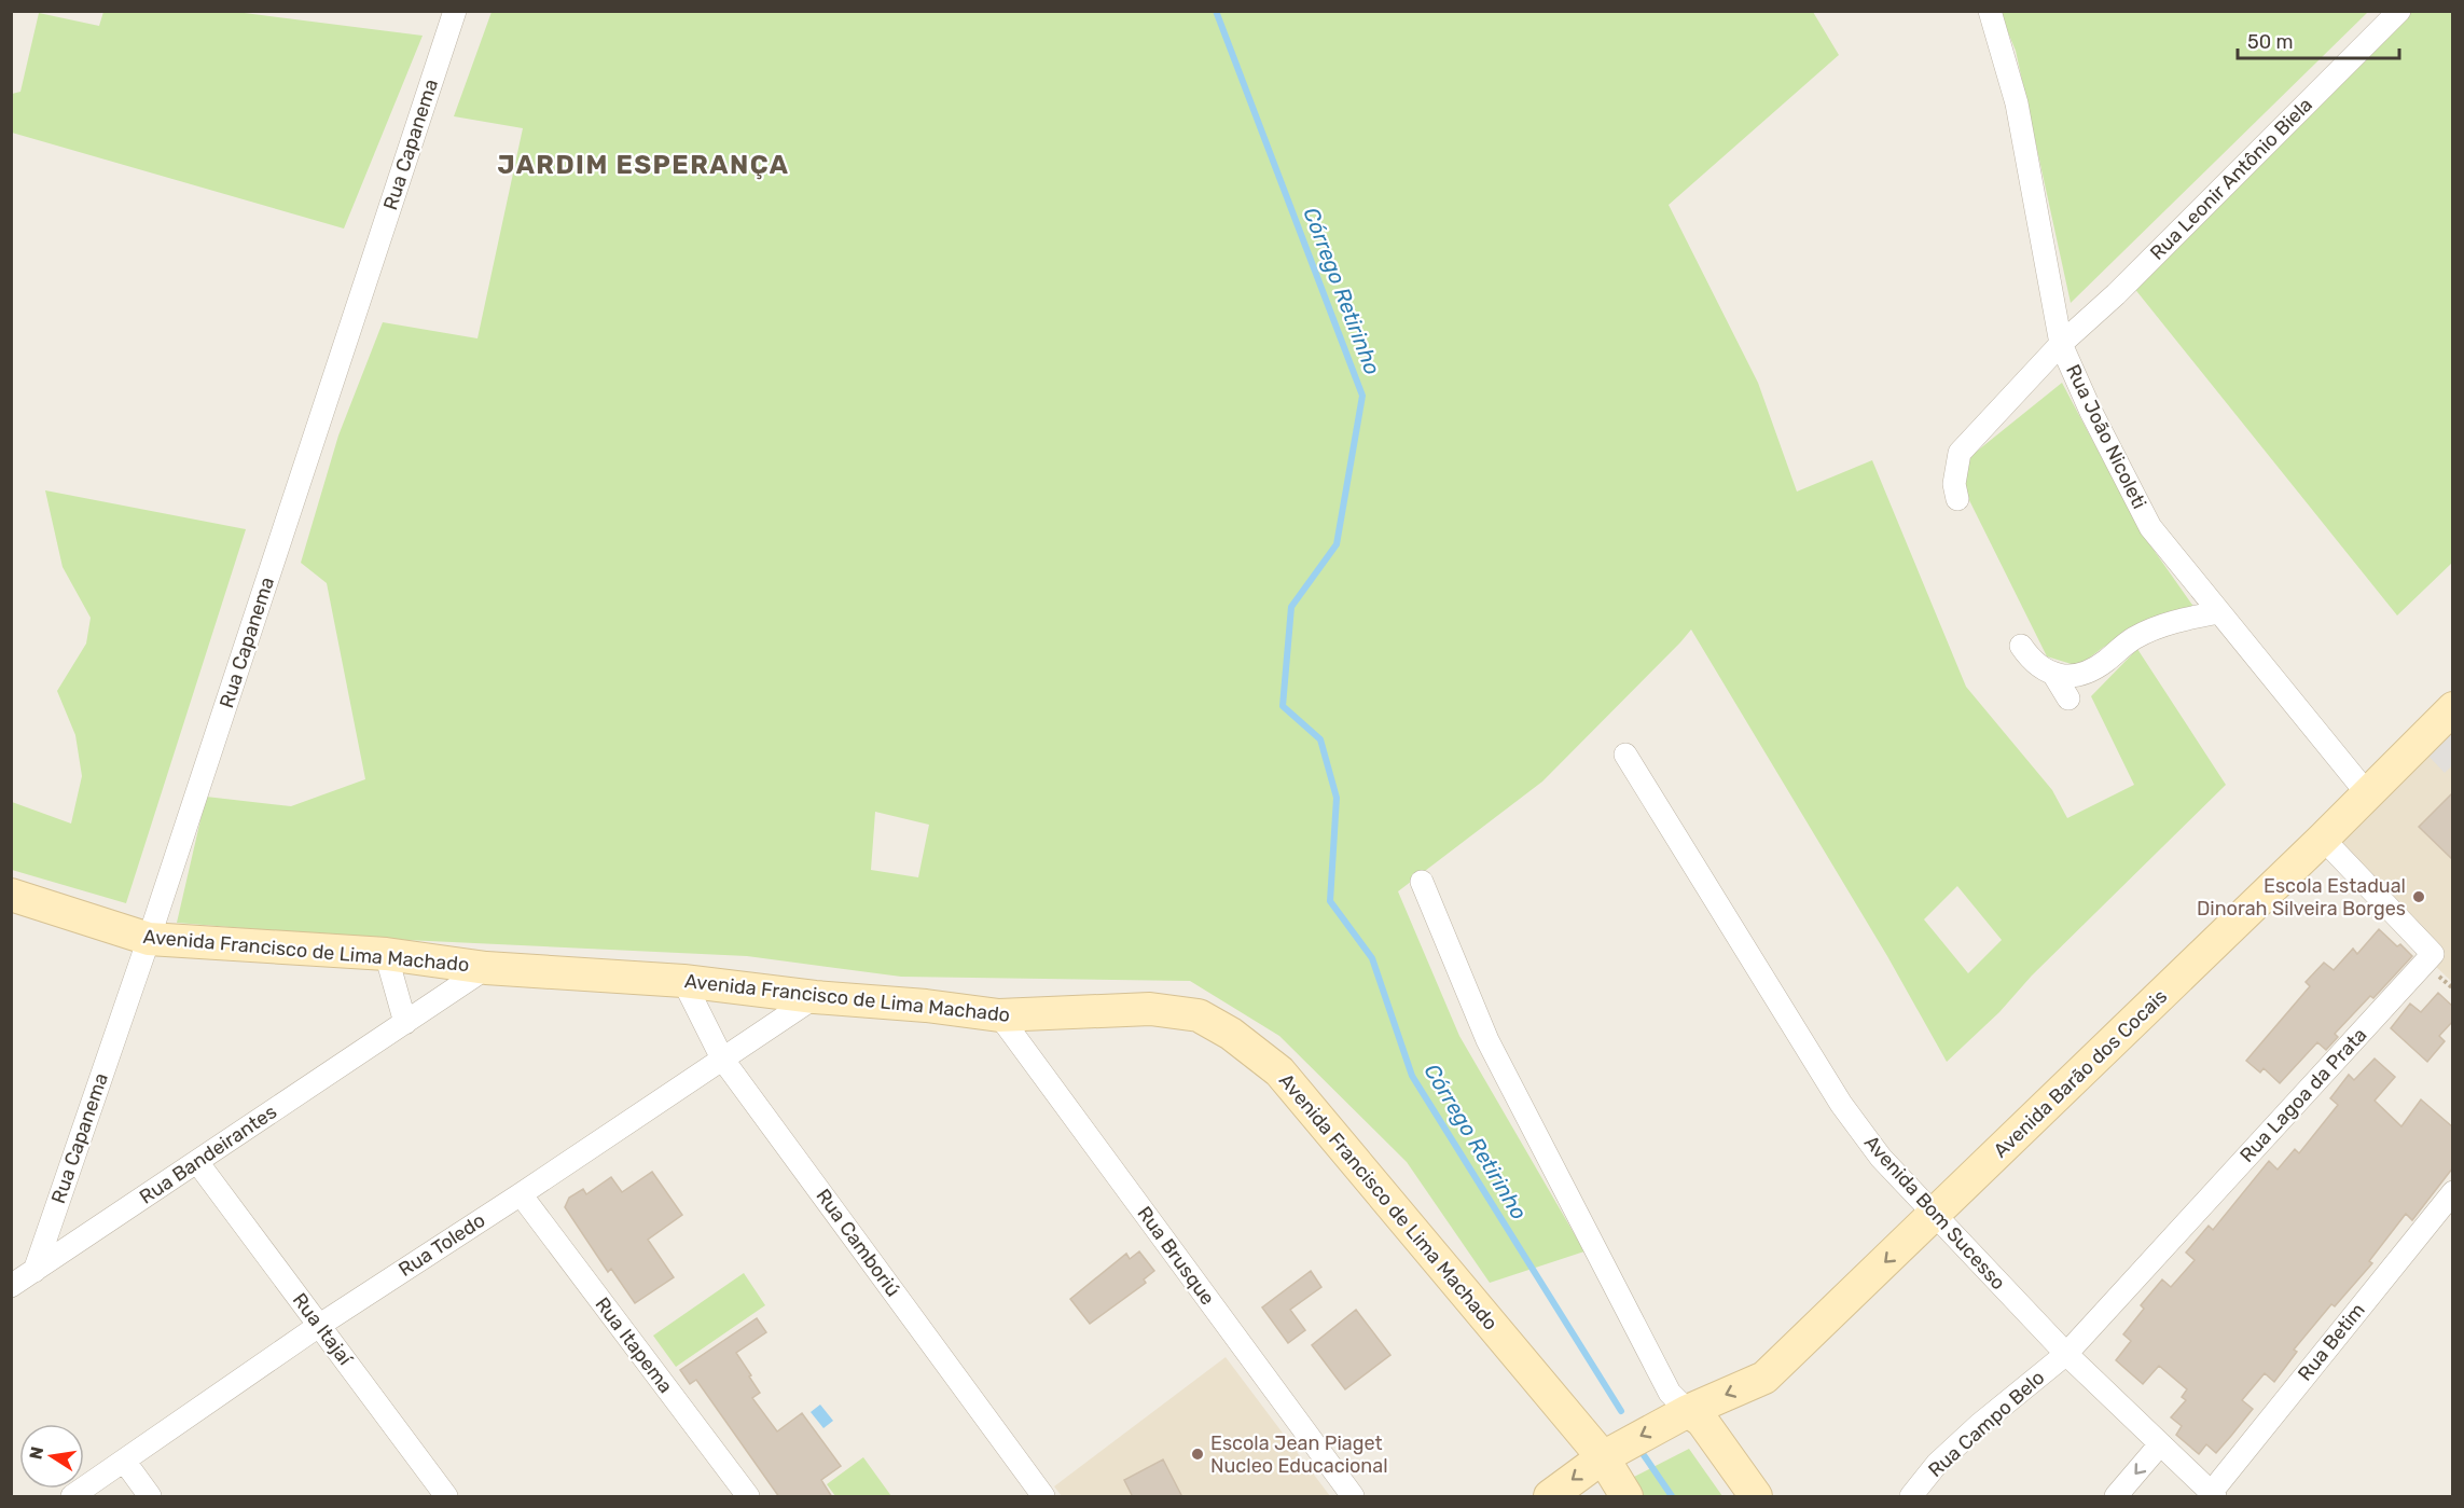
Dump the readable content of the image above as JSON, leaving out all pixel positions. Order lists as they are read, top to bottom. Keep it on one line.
{"streets":{"street":["Rua Capanema","Rua Leonir Antônio Biela","Rua João Nicoleti","Avenida Francisco de Lima Machado","Avenida Barão dos Cocais","Rua Lagoa da Prata","Rua Bandeirantes","Avenida Bom Sucesso","Rua Camboriú","Rua Toledo","Rua Brusque","Rua Itajaí","Rua Betim","Rua Itapema","Rua Campo Belo"]},"crossings":[["Rua Capanema","Avenida Francisco de Lima Machado"],["Rua Capanema","Rua Bandeirantes"],["Rua Leonir Antônio Biela","Rua João Nicoleti"],["Rua João Nicoleti","Avenida Barão dos Cocais"],["Avenida Francisco de Lima Machado","Avenida Barão dos Cocais"],["Avenida Francisco de Lima Machado","Rua Bandeirantes"],["Avenida Francisco de Lima Machado","Rua Camboriú"],["Avenida Francisco de Lima Machado","Rua Toledo"],["Avenida Francisco de Lima Machado","Rua Brusque"],["Avenida Barão dos Cocais","Rua Lagoa da Prata"],["Avenida Barão dos Cocais","Avenida Bom Sucesso"],["Rua Lagoa da Prata","Avenida Bom Sucesso"],["Rua Lagoa da Prata","Rua Campo Belo"],["Rua Bandeirantes","Rua Itajaí"],["Avenida Bom Sucesso","Rua Betim"],["Avenida Bom Sucesso","Rua Campo Belo"],["Rua Camboriú","Rua Toledo"],["Rua Toledo","Rua Itajaí"],["Rua Toledo","Rua Itapema"]],"one_way":["Avenida Barão dos Cocais"],"districts":["JARDIM ESPERANÇA"],"water":["Córrego Retirinho"],"places":["Escola Estadual Dinorah Silveira Borges","Escola Jean Piaget Nucleo Educacional"],"scale_bar":"50 m","north":"left"}
